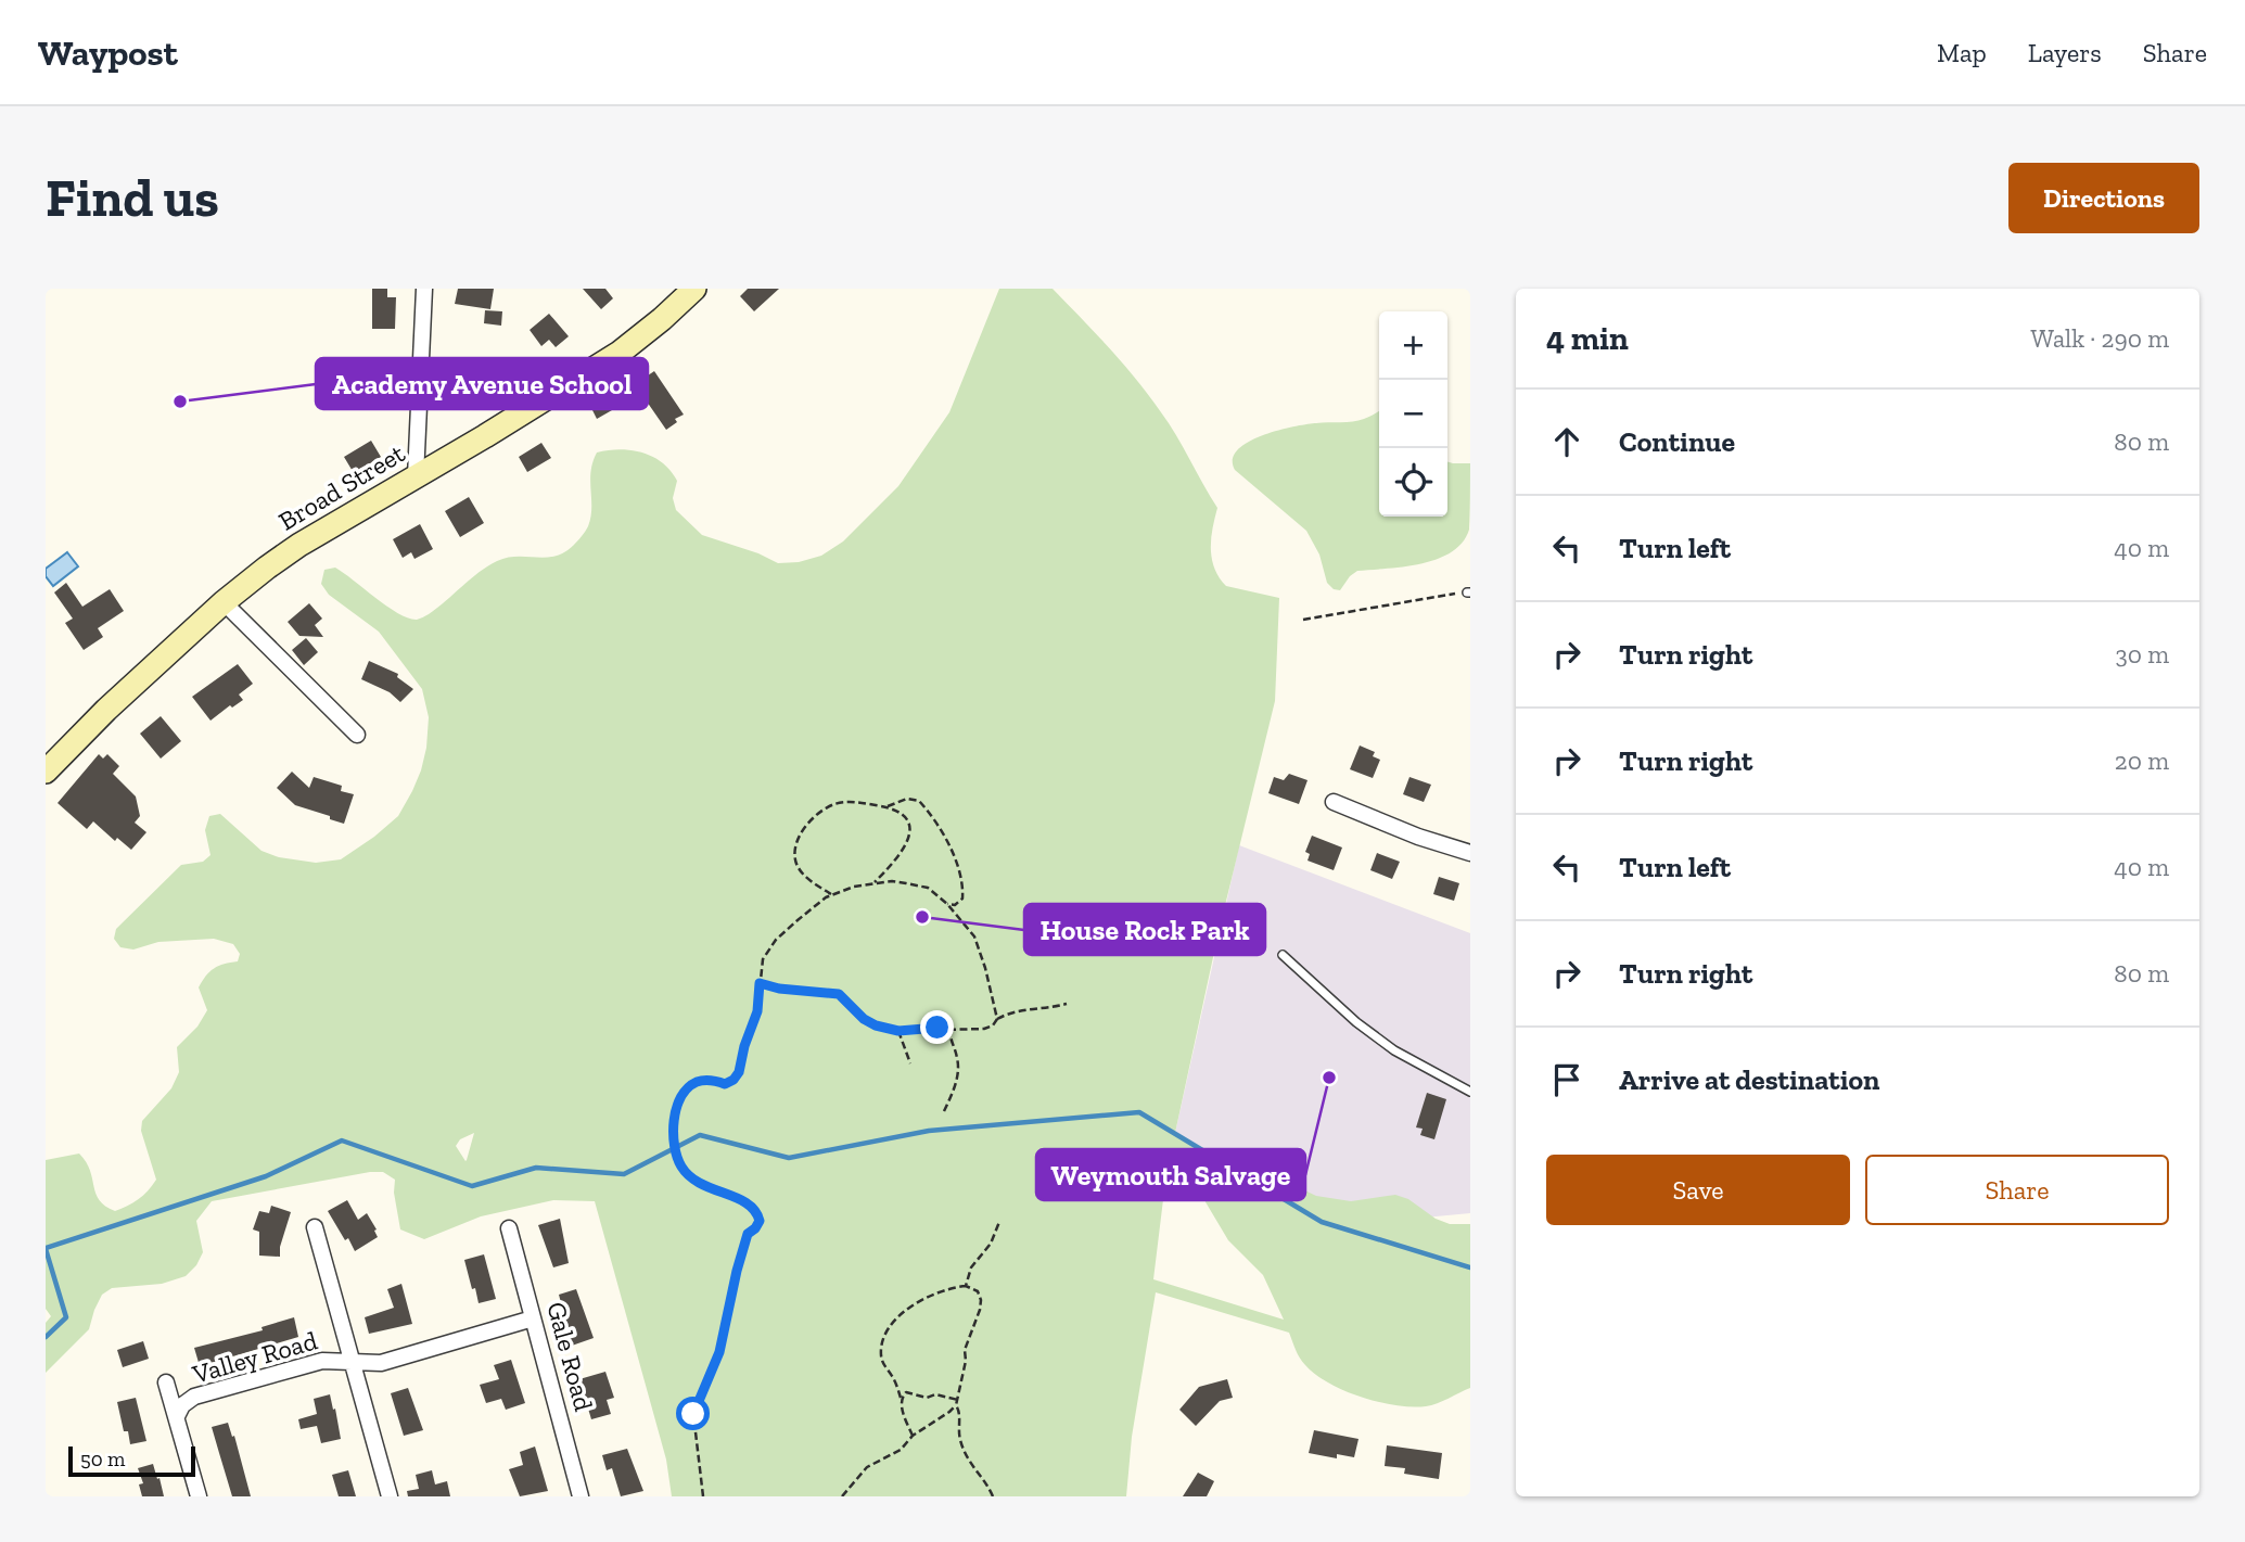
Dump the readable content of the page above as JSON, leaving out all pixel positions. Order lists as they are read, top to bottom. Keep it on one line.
{"streets":{"main road":["Broad Street"],"street":["Gale Road","Valley Road"]},"crossings":[["Gale Road","Valley Road"]],"places":["Academy Avenue School","House Rock Park","Weymouth Salvage"],"scale_bar":"50 m","page":{"header":"Waypost","nav":["Map","Layers","Share"],"buttons":["Directions",["Save","Share"]],"title":"Find us","heading":["4 min","Walk · 290 m"],"map_buttons":["+","−"],"list":[["Continue","80 m"],["Turn left","40 m"],["Turn right","30 m"],["Turn right","20 m"],["Turn left","40 m"],["Turn right","80 m"],"Arrive at destination"],"scale":"50 m"}}
